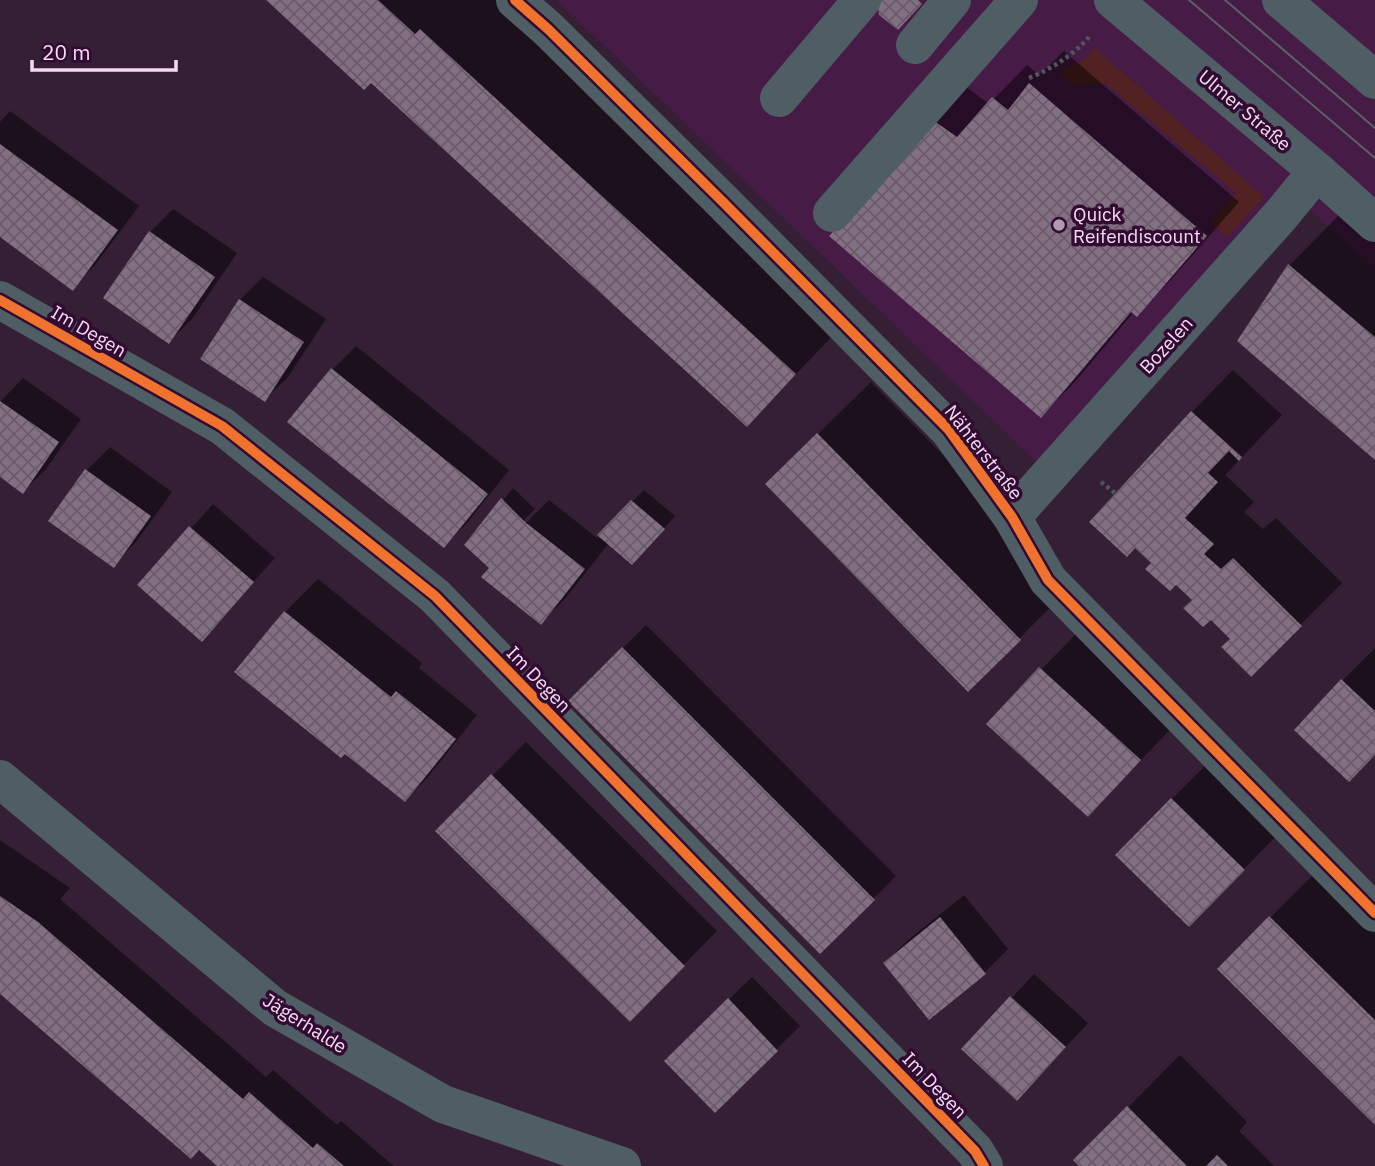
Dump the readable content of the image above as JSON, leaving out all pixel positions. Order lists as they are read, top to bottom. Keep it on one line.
{"streets":{"street":["Ulmer Straße","Im Degen","Bozelen","Nähterstraße","Jägerhalde"]},"crossings":[["Ulmer Straße","Bozelen"],["Bozelen","Nähterstraße"]],"places":["Quick Reifendiscount"],"scale_bar":"20 m"}
